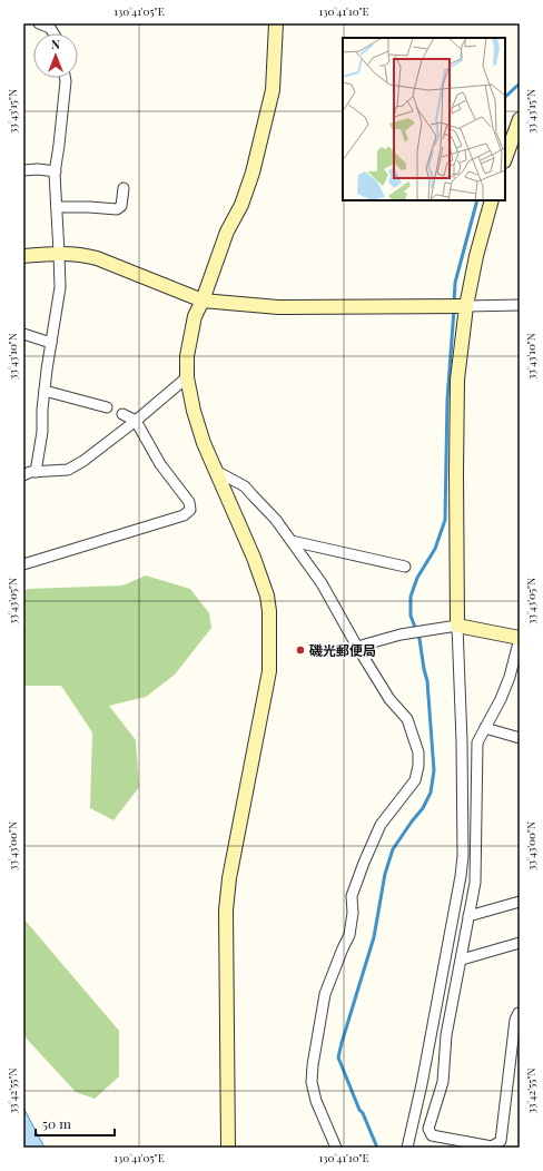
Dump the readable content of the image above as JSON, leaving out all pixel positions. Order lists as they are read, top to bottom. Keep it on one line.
{"places":["磯光郵便局"],"scale_bar":"50 m","north":"top","coordinates":["130°41'05\"E","130°41'10\"E","33°43'15\"N","33°43'10\"N","33°43'05\"N","33°43'00\"N","33°42'55\"N"]}
